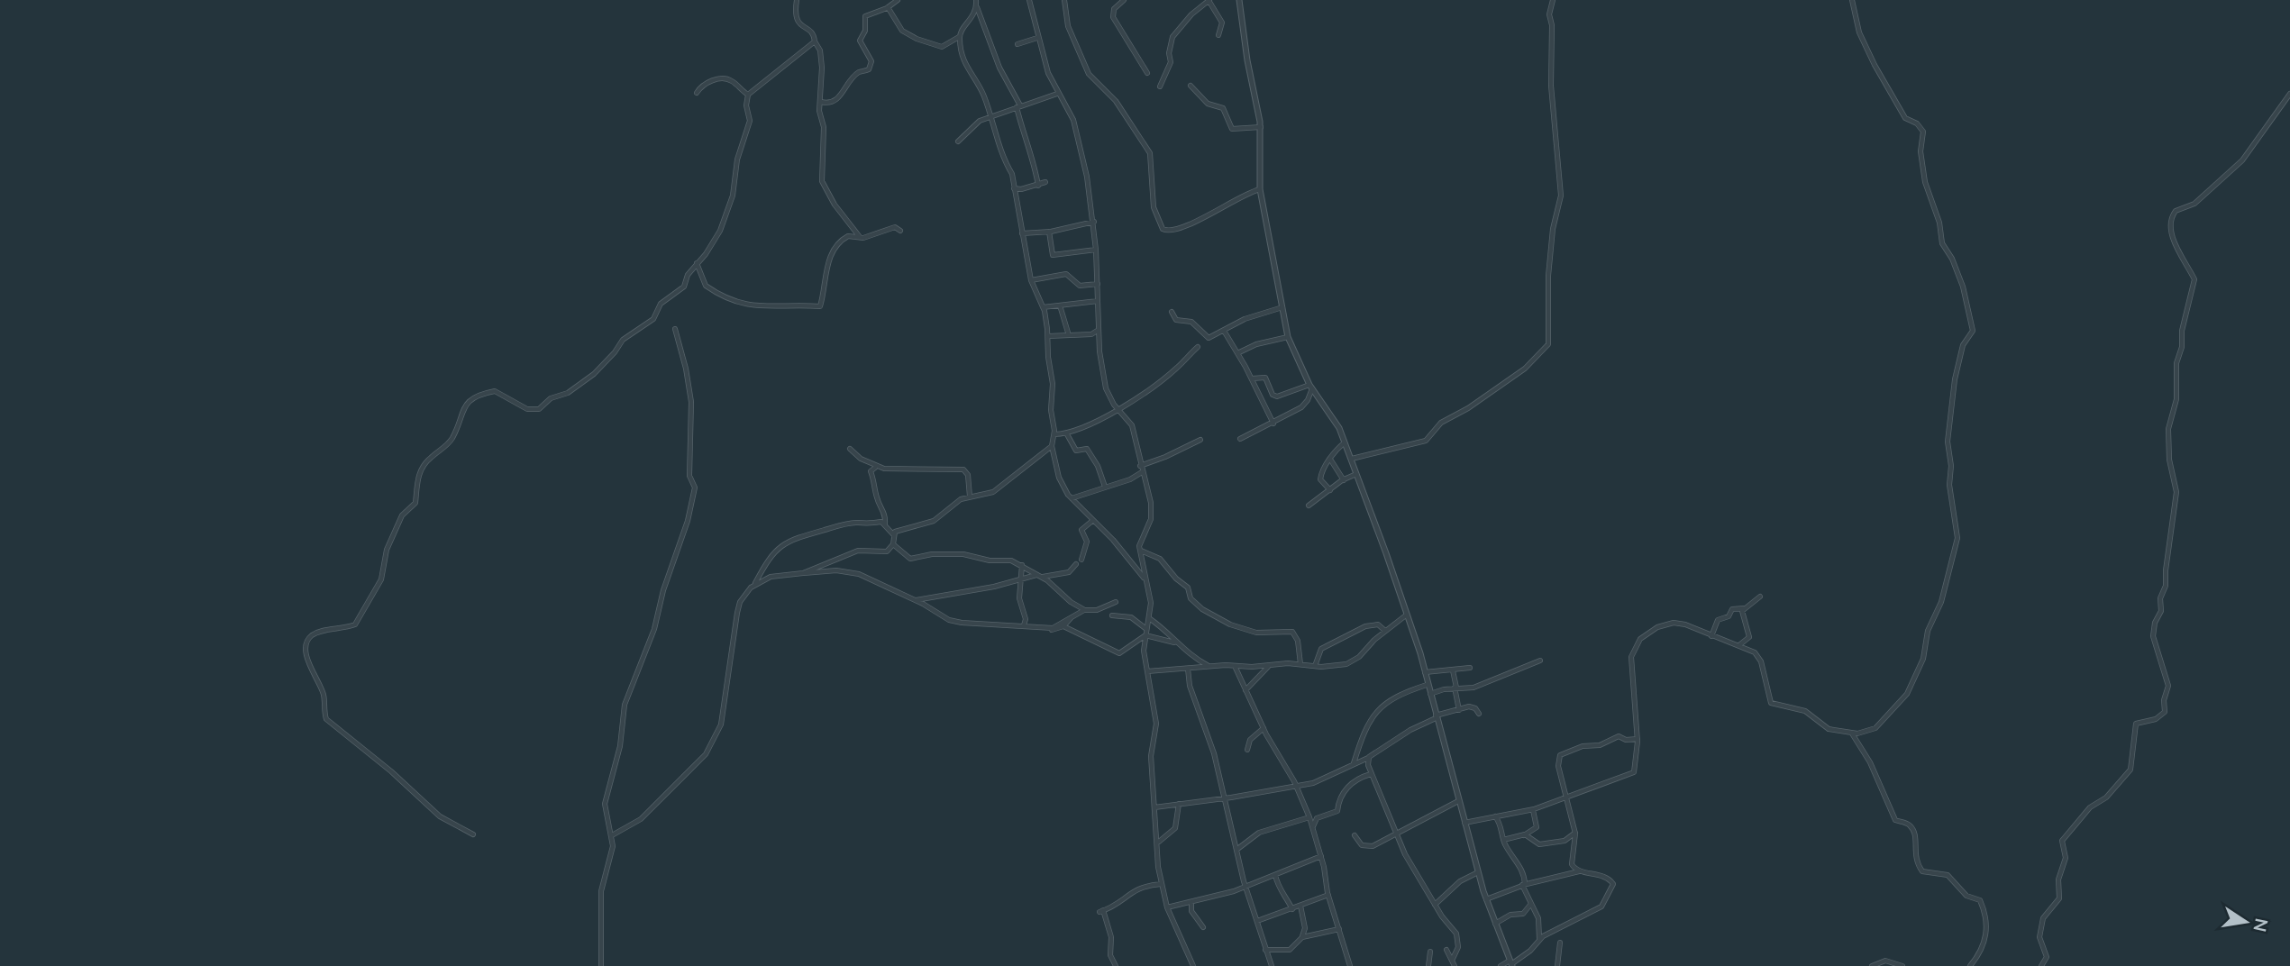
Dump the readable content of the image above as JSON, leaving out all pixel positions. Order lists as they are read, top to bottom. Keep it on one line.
{"north":"right"}
